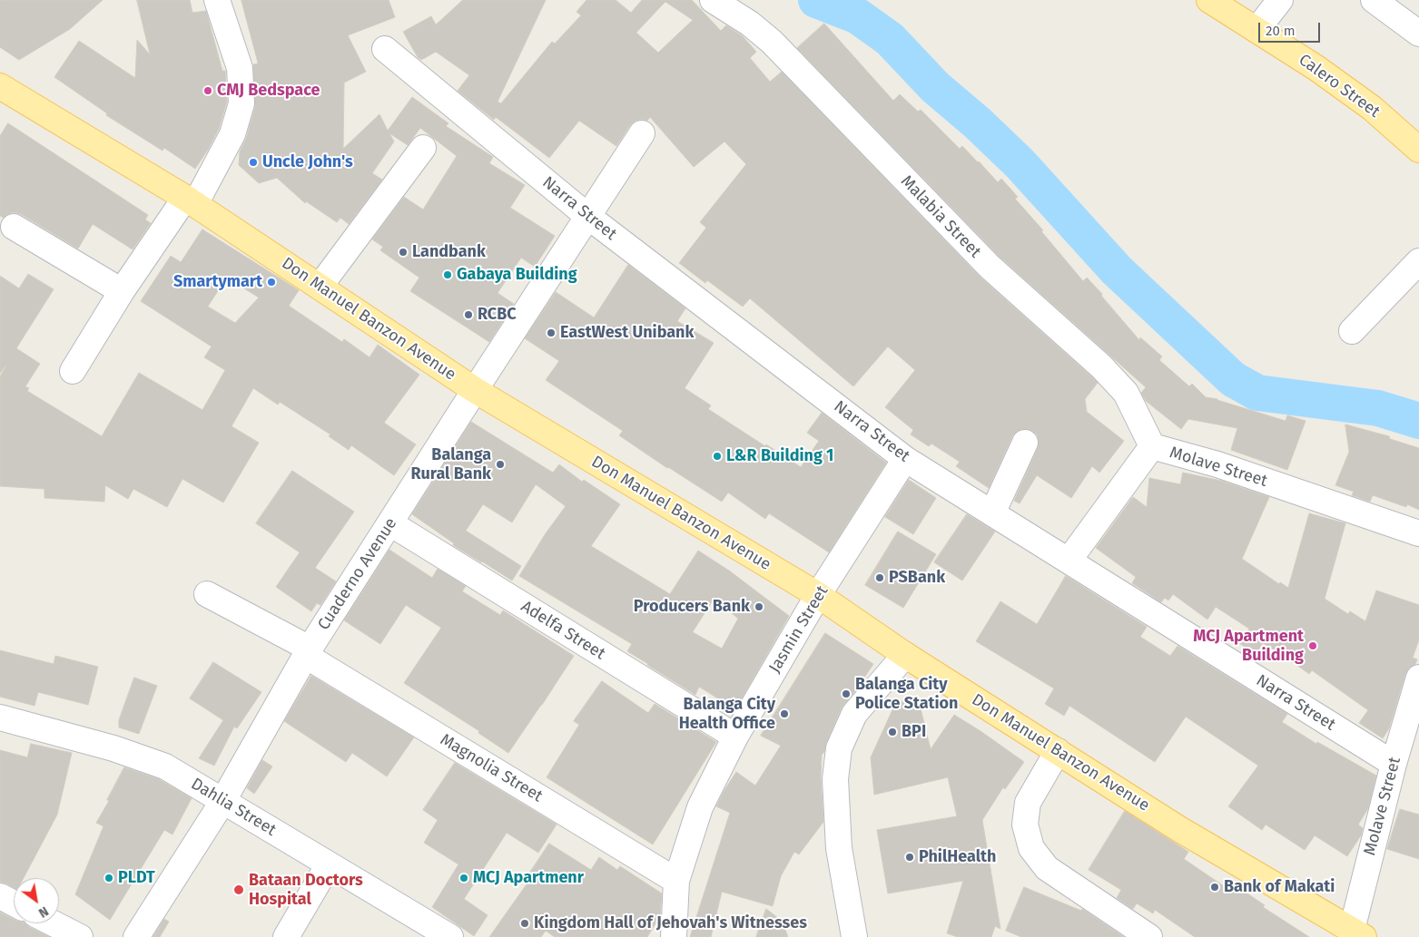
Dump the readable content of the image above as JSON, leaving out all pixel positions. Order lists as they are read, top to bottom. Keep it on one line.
{"streets":{"main road":["Calero Street","Don Manuel Banzon Avenue"],"street":["Narra Street","Malabia Street","Molave Street","Cuaderno Avenue","Jasmin Street","Adelfa Street","Magnolia Street","Dahlia Street"]},"crossings":[["Narra Street","Molave Street"],["Narra Street","Cuaderno Avenue"],["Narra Street","Jasmin Street"],["Malabia Street","Molave Street"],["Don Manuel Banzon Avenue","Molave Street"],["Don Manuel Banzon Avenue","Cuaderno Avenue"],["Don Manuel Banzon Avenue","Jasmin Street"],["Cuaderno Avenue","Adelfa Street"],["Cuaderno Avenue","Magnolia Street"],["Cuaderno Avenue","Dahlia Street"],["Jasmin Street","Adelfa Street"],["Jasmin Street","Magnolia Street"]],"places":["CMJ Bedspace","Uncle John's","Landbank","Gabaya Building","Smartymart","RCBC","EastWest Unibank","L&R Building 1","Balanga Rural Bank","PSBank","Producers Bank","MCJ Apartment Building","Balanga City Police Station","Balanga City Health Office","BPI","PhilHealth","PLDT","MCJ Apartmenr","Bank of Makati","Bataan Doctors Hospital","Kingdom Hall of Jehovah's Witnesses"],"scale_bar":"20 m","north":"bottom right"}
